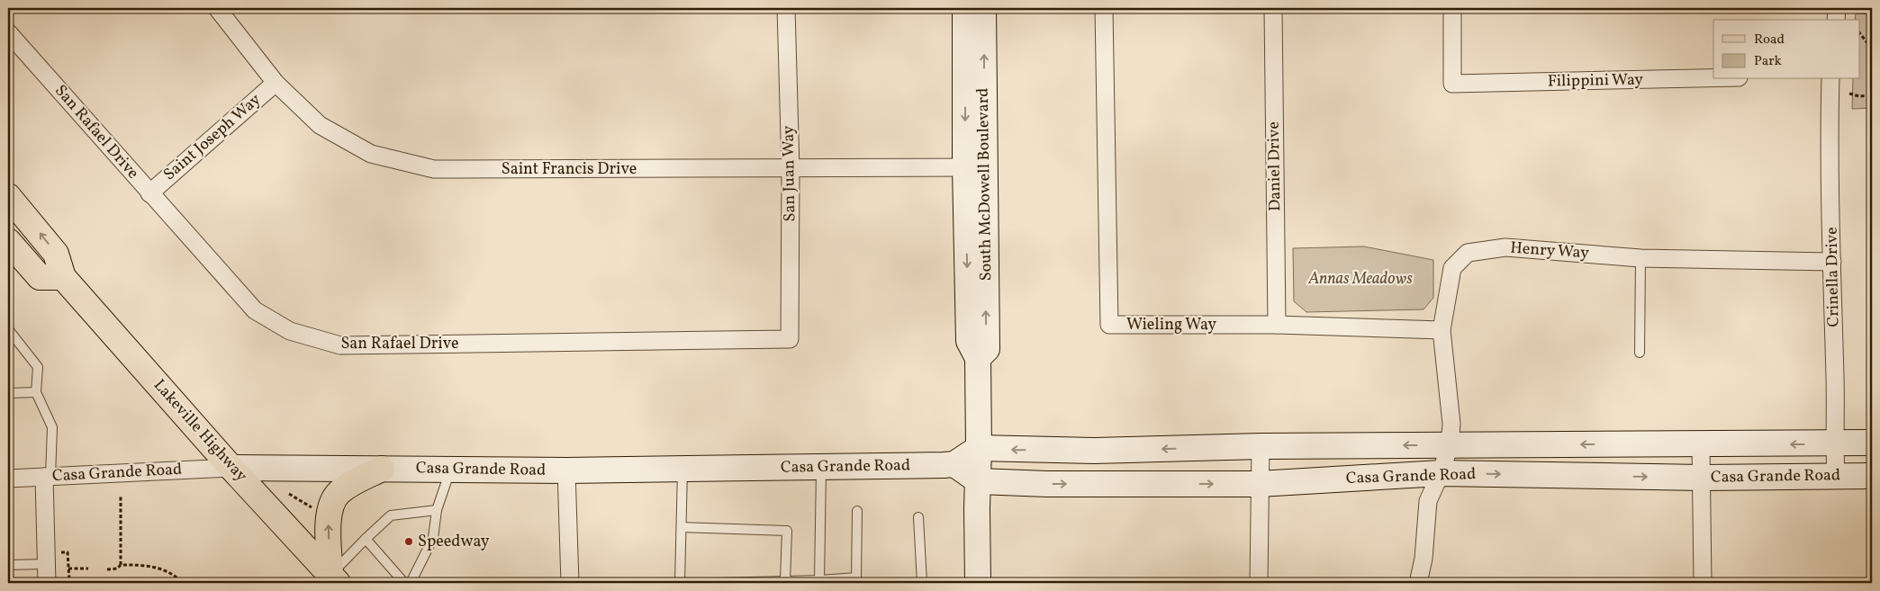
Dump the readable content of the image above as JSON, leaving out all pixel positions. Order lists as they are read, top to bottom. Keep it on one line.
{"streets":{"main road":["South McDowell Boulevard","Lakeville Highway","Casa Grande Road"],"street":["Filippini Way","San Rafael Drive","Saint Joseph Way","Daniel Drive","Saint Francis Drive","San Juan Way","Henry Way","Crinella Drive","Wieling Way"]},"crossings":[["San Rafael Drive","Saint Joseph Way"],["San Rafael Drive","San Juan Way"],["Saint Joseph Way","Saint Francis Drive"],["Daniel Drive","Wieling Way"],["Saint Francis Drive","San Juan Way"],["Saint Francis Drive","South McDowell Boulevard"],["South McDowell Boulevard","Casa Grande Road"],["Henry Way","Crinella Drive"],["Henry Way","Wieling Way"],["Henry Way","Casa Grande Road"],["Crinella Drive","Casa Grande Road"],["Lakeville Highway","Casa Grande Road"]],"parks":["Annas Meadows"],"places":["Speedway"],"legend":["Road","Park"]}
